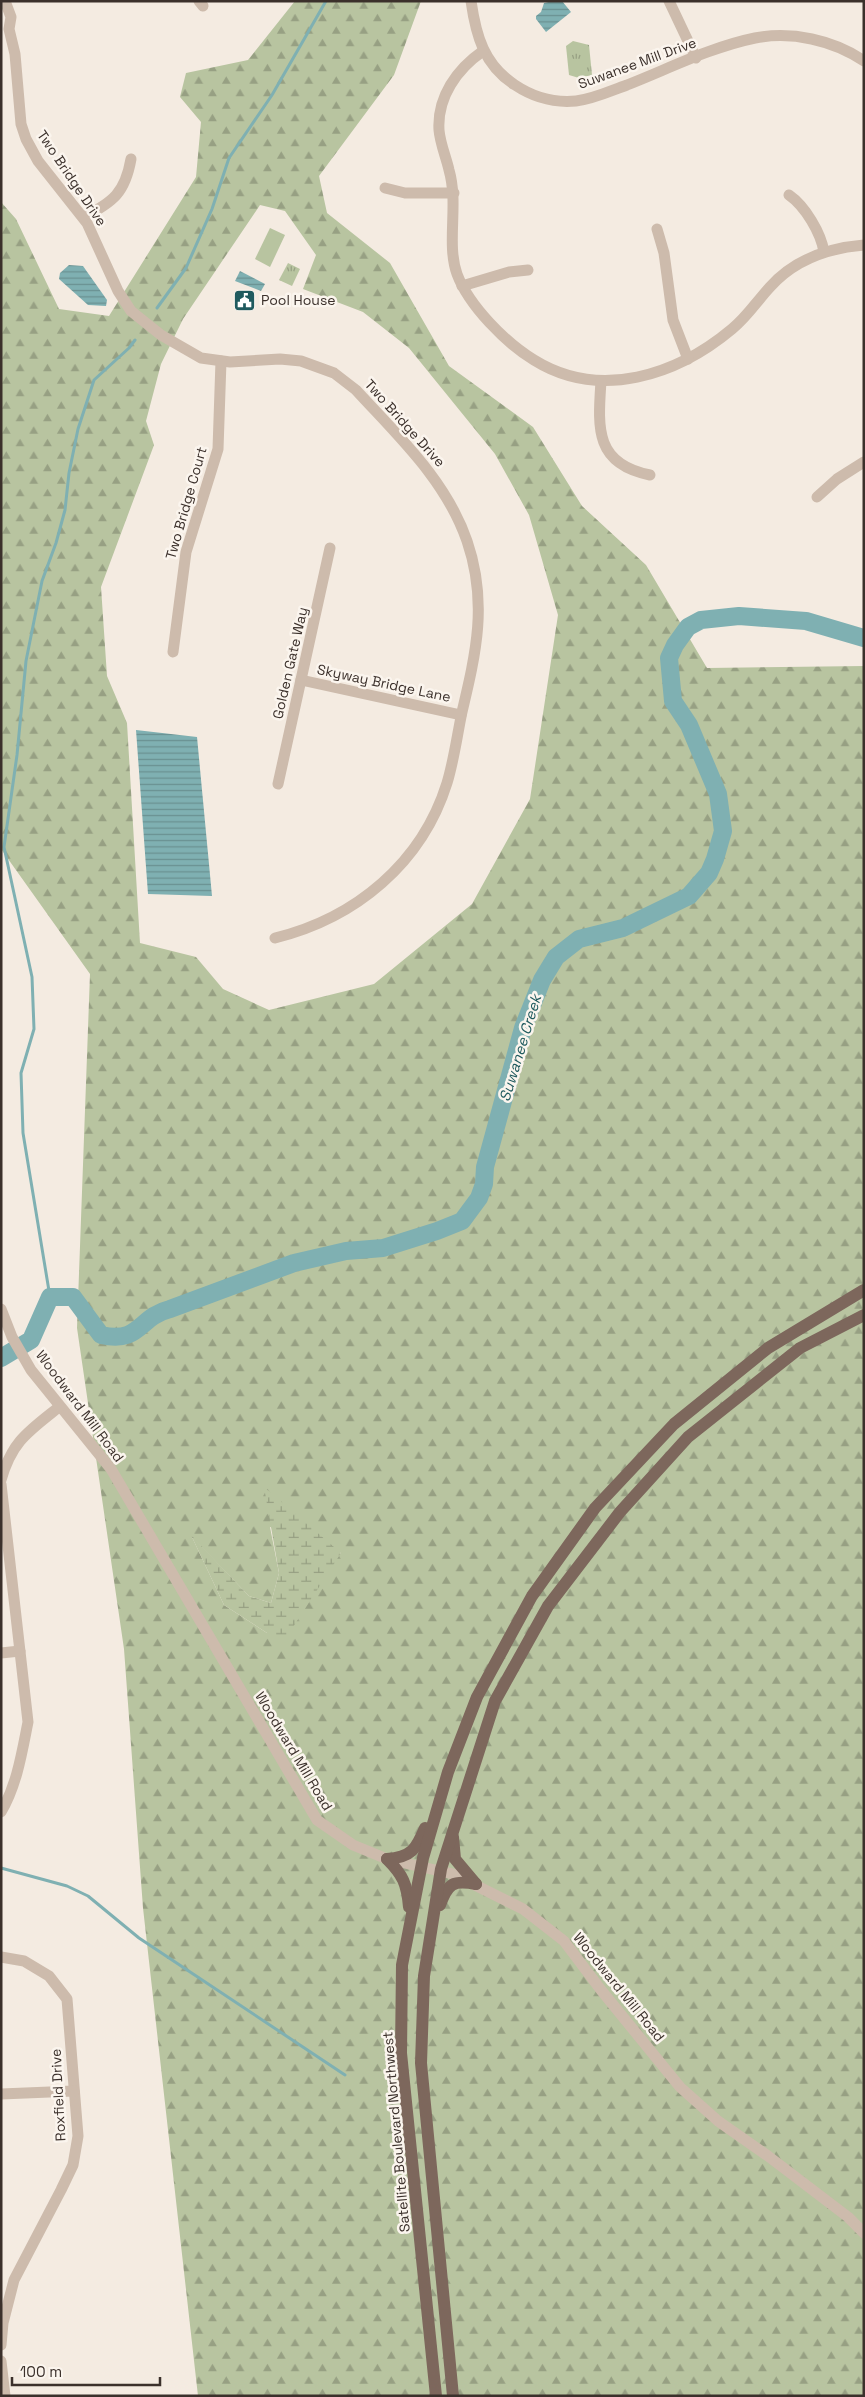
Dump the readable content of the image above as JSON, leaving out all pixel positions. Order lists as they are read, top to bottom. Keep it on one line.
{"streets":{"main road":["Satellite Boulevard Northwest"],"street":["Suwanee Mill Drive","Two Bridge Drive","Two Bridge Court","Golden Gate Way","Skyway Bridge Lane","Woodward Mill Road","Roxfield Drive"]},"crossings":[["Two Bridge Drive","Two Bridge Court"],["Two Bridge Drive","Skyway Bridge Lane"],["Golden Gate Way","Skyway Bridge Lane"],["Woodward Mill Road","Satellite Boulevard Northwest"]],"water":["Suwanee Creek"],"places":{"public building":["Pool House"]},"scale_bar":"100 m"}
